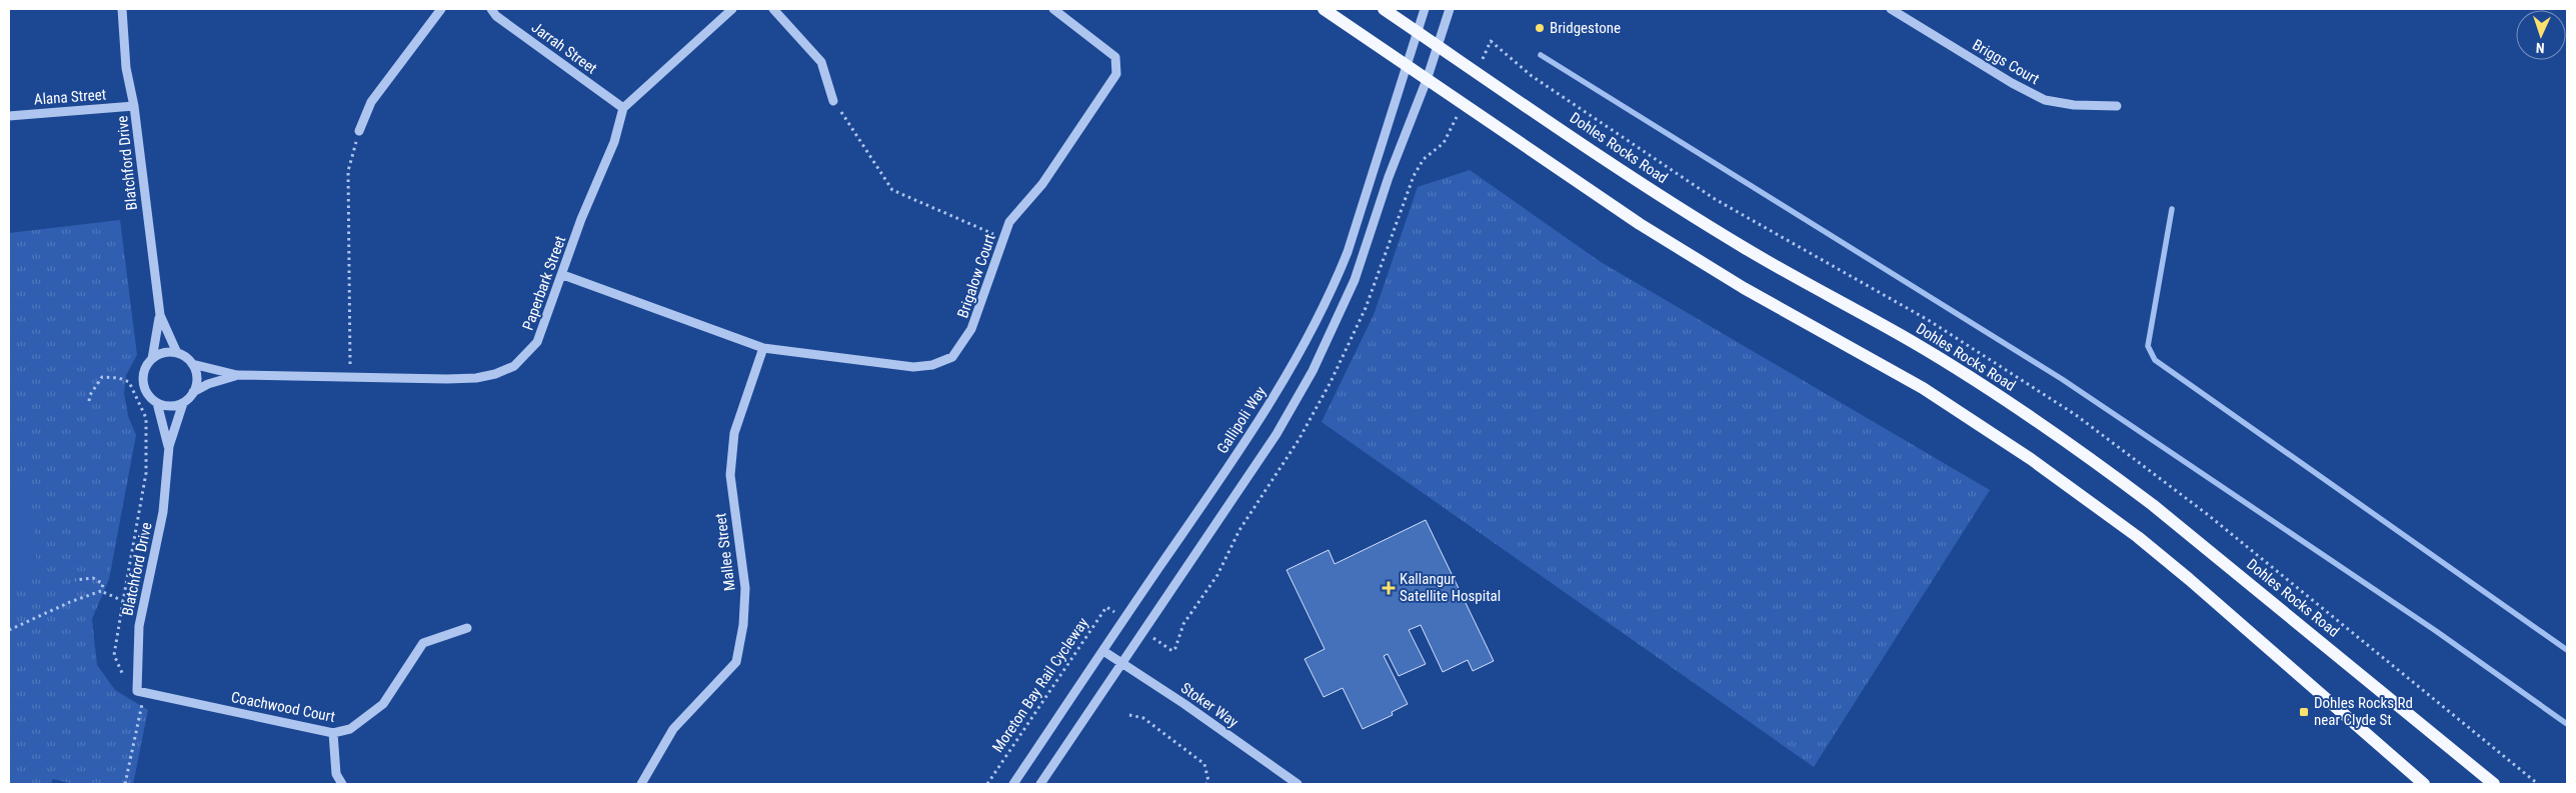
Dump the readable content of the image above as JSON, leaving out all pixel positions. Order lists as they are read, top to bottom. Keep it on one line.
{"streets":{"main road":["Dohles Rocks Road"],"street":["Jarrah Street","Briggs Court","Alana Street","Blatchford Drive","Brigalow Court","Paperbark Street","Gallipoli Way","Mallee Street","Stoker Way","Coachwood Court"],"path":["Moreton Bay Rail Cycleway"]},"crossings":[["Jarrah Street","Paperbark Street"],["Alana Street","Blatchford Drive"],["Dohles Rocks Road","Gallipoli Way"],["Blatchford Drive","Paperbark Street"],["Blatchford Drive","Coachwood Court"],["Brigalow Court","Paperbark Street"],["Brigalow Court","Mallee Street"],["Gallipoli Way","Stoker Way"]],"places":{"other":["Bridgestone"],"health":["Kallangur Satellite Hospital"],"transit":["Dohles Rocks Rd near Clyde St"]},"north":"bottom"}
